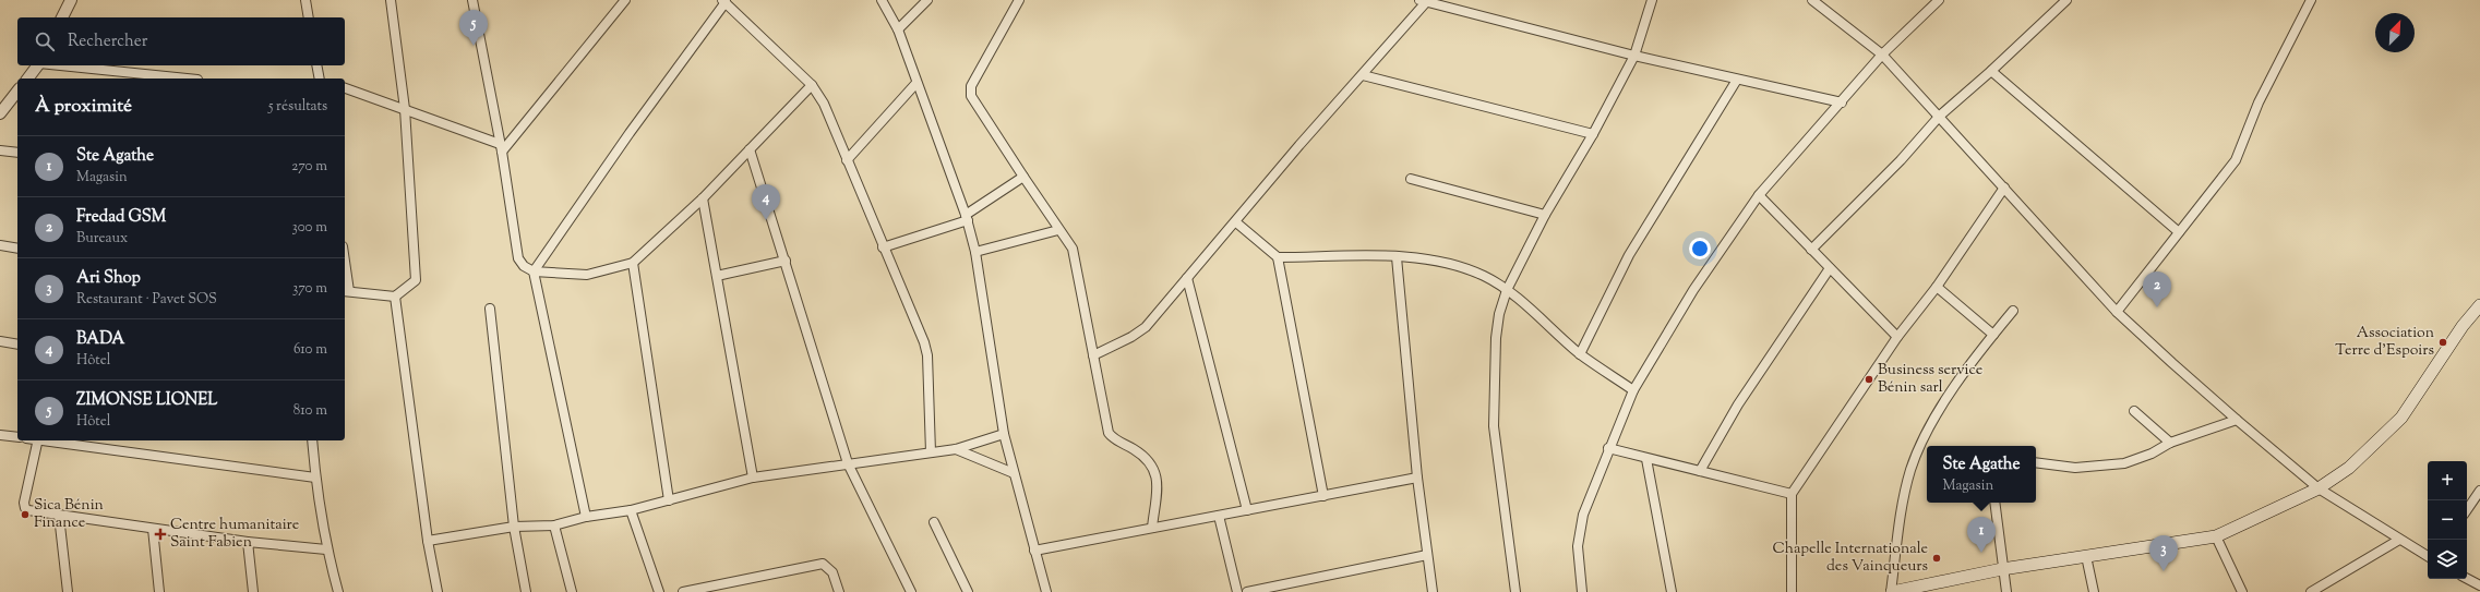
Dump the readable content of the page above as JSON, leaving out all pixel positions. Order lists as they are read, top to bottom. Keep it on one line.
{"places":{"other":["Association Terre d'Espoirs","Business service Bénin sarl","Sica Bénin Finance","Chapelle Internationale des Vainqueurs"],"health":["Centre humanitaire Saint Fabien"]},"north":"top right","page":{"pins":["5","4","2","1","3"],"search":"Rechercher","heading":["À proximité","5 résultats"],"list":[{"mark":"1","name":"Ste Agathe","note":"Magasin","value":"270 m"},{"mark":"2","name":"Fredad GSM","note":"Bureaux","value":"300 m"},{"mark":"3","name":"Ari Shop","note":"Restaurant · Pavet SOS","value":"370 m"},{"mark":"4","name":"BADA","note":"Hôtel","value":"610 m"},{"mark":"5","name":"ZIMONSE LIONEL","note":"Hôtel","value":"810 m"}],"popup":["Ste Agathe","Magasin"],"map_buttons":["+","−"]}}
